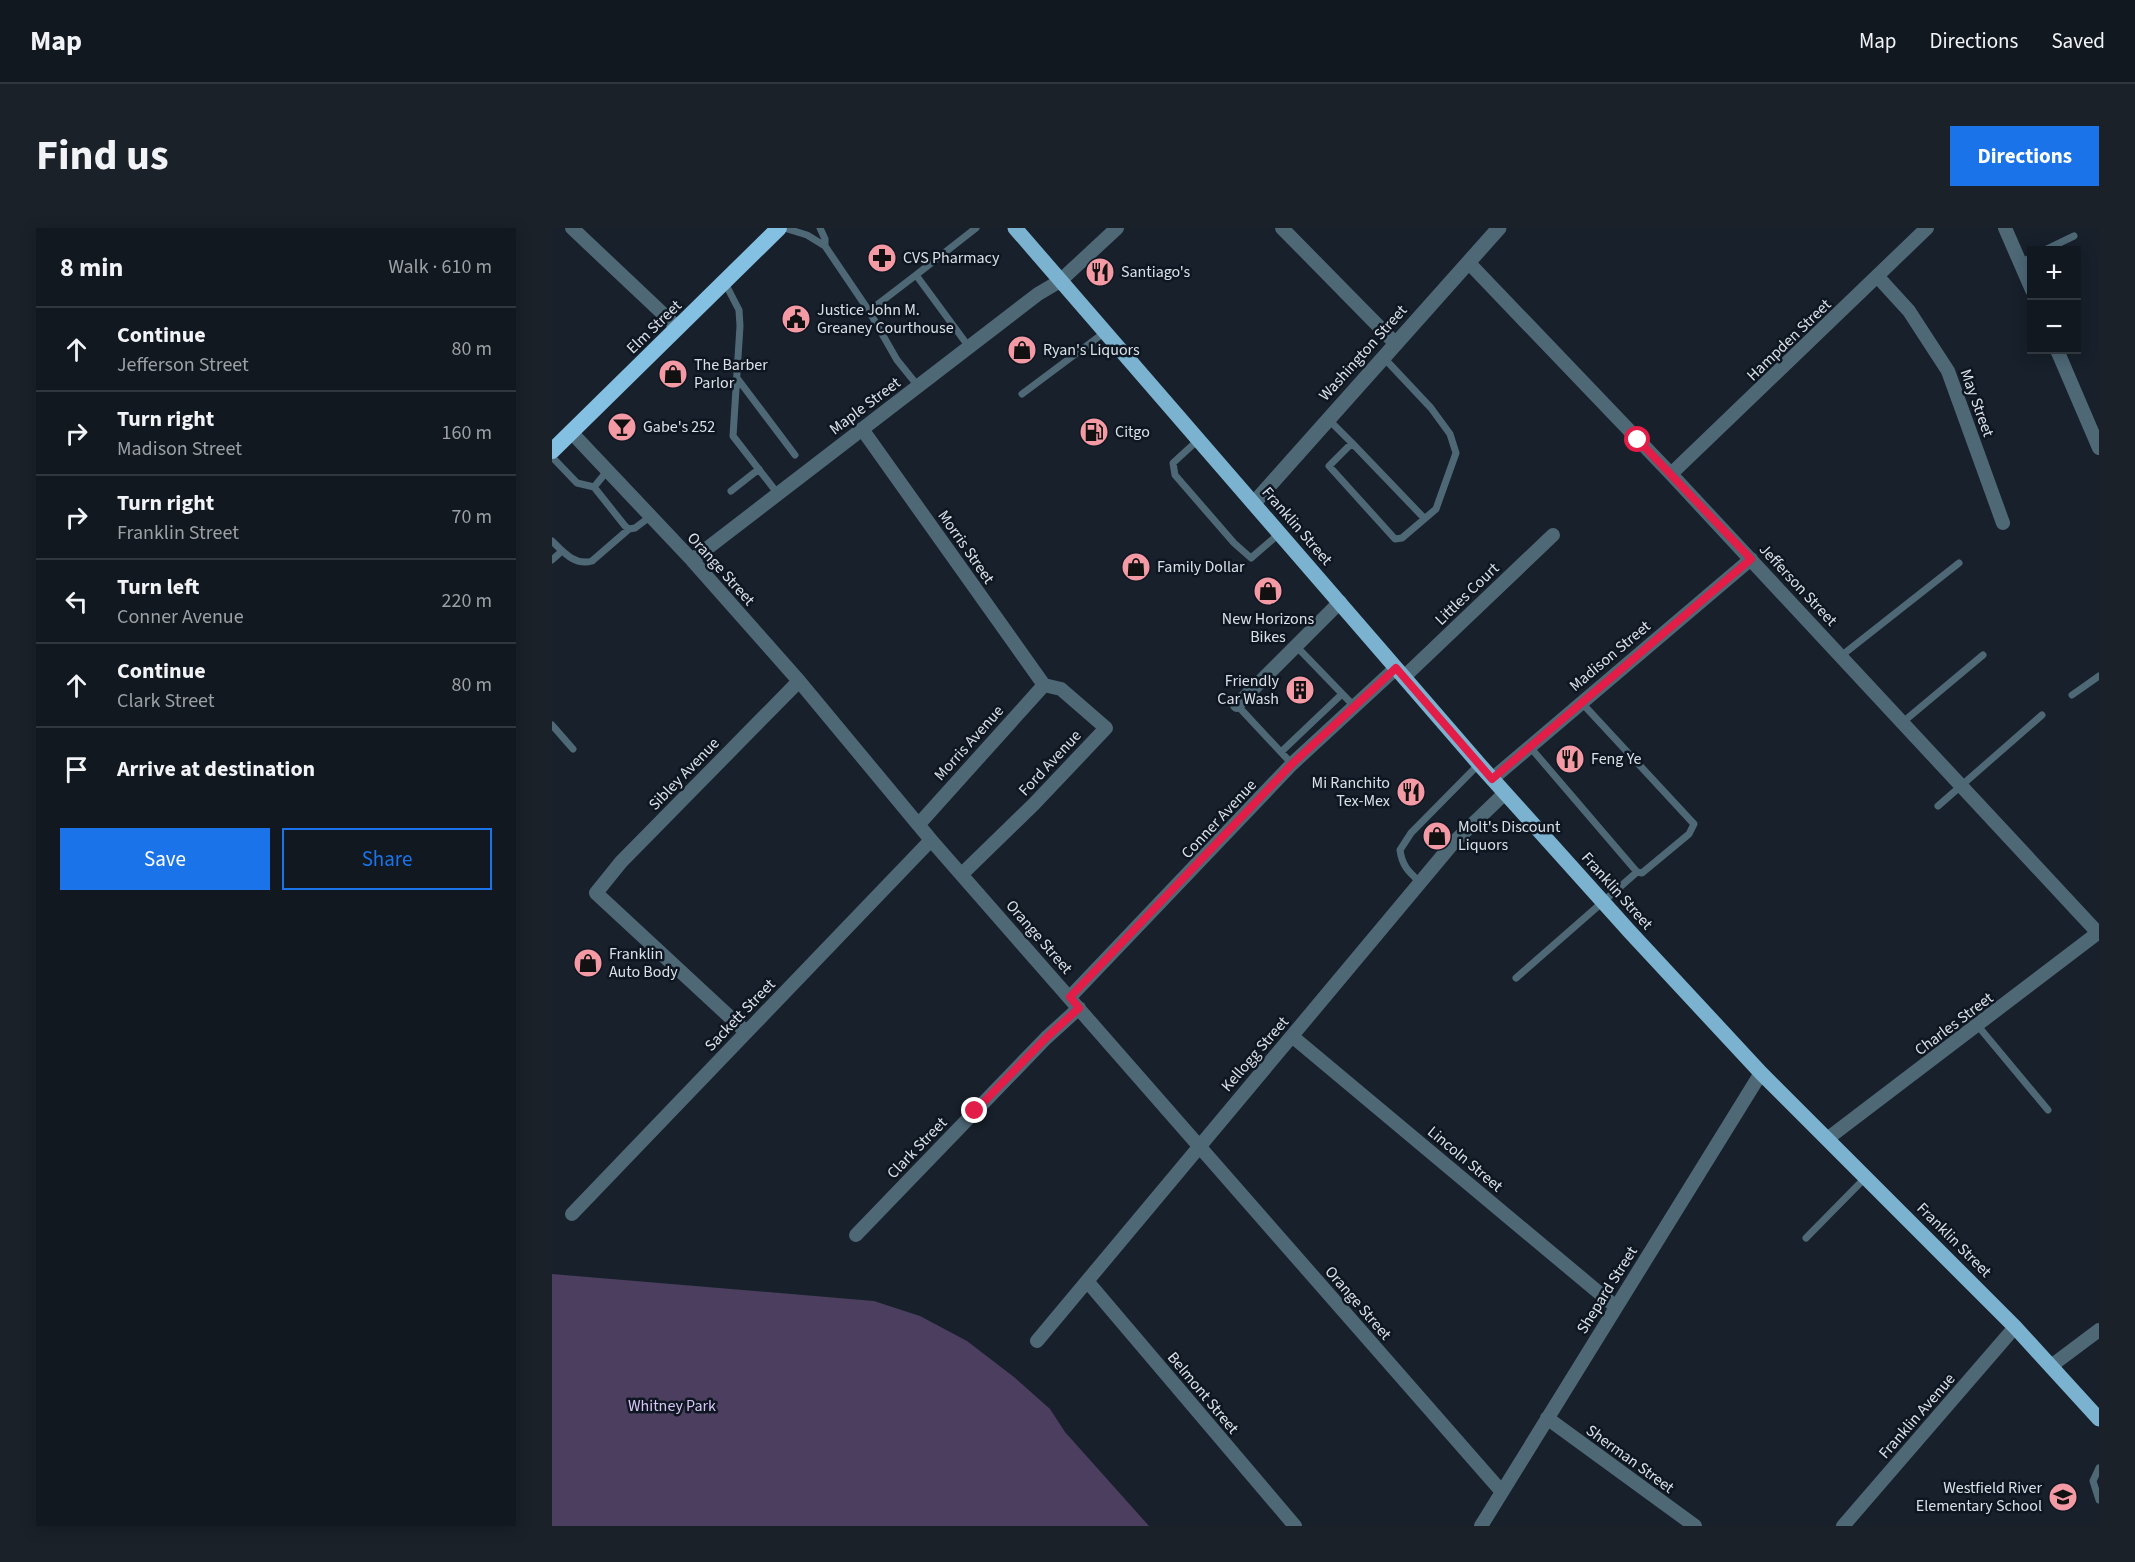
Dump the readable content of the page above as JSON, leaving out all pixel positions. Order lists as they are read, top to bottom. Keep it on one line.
{"streets":{"highway":["Elm Street"],"main road":["Franklin Street"],"street":["Hampden Street","Washington Street","May Street","Maple Street","Morris Street","Orange Street","Jefferson Street","Littles Court","Madison Street","Morris Avenue","Ford Avenue","Sibley Avenue","Conner Avenue","Sackett Street","Charles Street","Kellogg Street","Clark Street","Lincoln Street","Shepard Street","Belmont Street","Franklin Avenue","Sherman Street"]},"crossings":[["Elm Street","Orange Street"],["Hampden Street","May Street"],["Hampden Street","Jefferson Street"],["Washington Street","Franklin Street"],["Washington Street","Jefferson Street"],["Maple Street","Franklin Street"],["Maple Street","Morris Street"],["Maple Street","Orange Street"],["Franklin Street","Littles Court"],["Franklin Street","Madison Street"],["Franklin Street","Conner Avenue"],["Franklin Street","Charles Street"],["Franklin Street","Kellogg Street"],["Franklin Street","Shepard Street"],["Franklin Street","Franklin Avenue"],["Morris Street","Morris Avenue"],["Morris Street","Ford Avenue"],["Orange Street","Morris Avenue"],["Orange Street","Ford Avenue"],["Orange Street","Sibley Avenue"],["Orange Street","Conner Avenue"],["Orange Street","Sackett Street"],["Orange Street","Kellogg Street"],["Orange Street","Clark Street"],["Orange Street","Shepard Street"],["Jefferson Street","Madison Street"],["Jefferson Street","Charles Street"],["Littles Court","Conner Avenue"],["Morris Avenue","Ford Avenue"],["Sibley Avenue","Sackett Street"],["Kellogg Street","Lincoln Street"],["Kellogg Street","Belmont Street"],["Lincoln Street","Shepard Street"],["Shepard Street","Sherman Street"]],"parks":["Whitney Park"],"places":{"pharmacy":["CVS Pharmacy"],"restaurant":["Santiago's","Feng Ye","Mi Ranchito Tex-Mex"],"public building":["Justice John M. Greaney Courthouse"],"shop":["Ryan's Liquors","The Barber Parlor","Family Dollar","New Horizons Bikes","Molt's Discount Liquors","Franklin Auto Body"],"bar":["Gabe's 252"],"fuel station":["Citgo"],"building":["Friendly Car Wash"],"school or university":["Westfield River Elementary School"]},"page":{"header":"Map","nav":["Map","Directions","Saved"],"title":"Find us","buttons":["Directions",["Save","Share"]],"heading":["8 min","Walk · 610 m"],"map_buttons":["+","−"],"list":[["Continue","Jefferson Street","80 m"],["Turn right","Madison Street","160 m"],["Turn right","Franklin Street","70 m"],["Turn left","Conner Avenue","220 m"],["Continue","Clark Street","80 m"],"Arrive at destination"]}}
